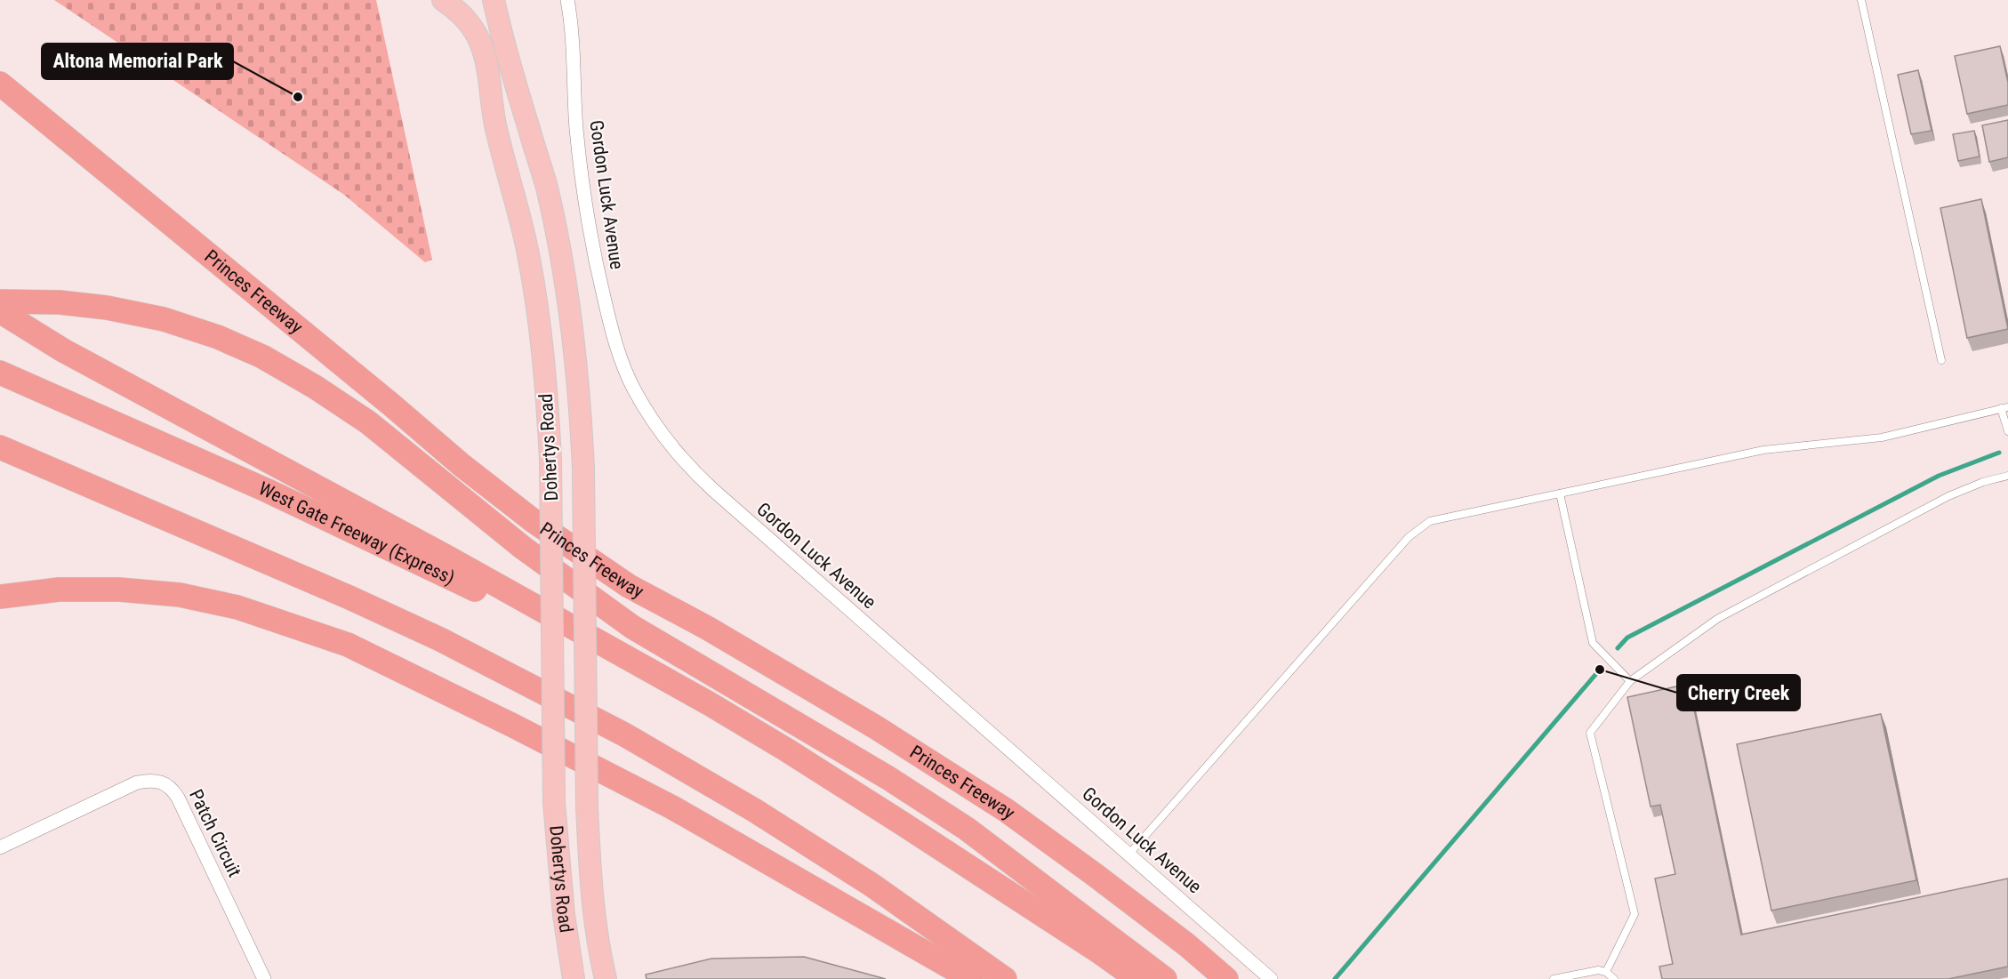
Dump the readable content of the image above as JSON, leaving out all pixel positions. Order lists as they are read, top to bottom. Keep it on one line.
{"streets":{"highway":["Princes Freeway","West Gate Freeway (Express)"],"main road":["Dohertys Road"],"street":["Gordon Luck Avenue","Patch Circuit"]},"places":["Altona Memorial Park","Cherry Creek"]}
